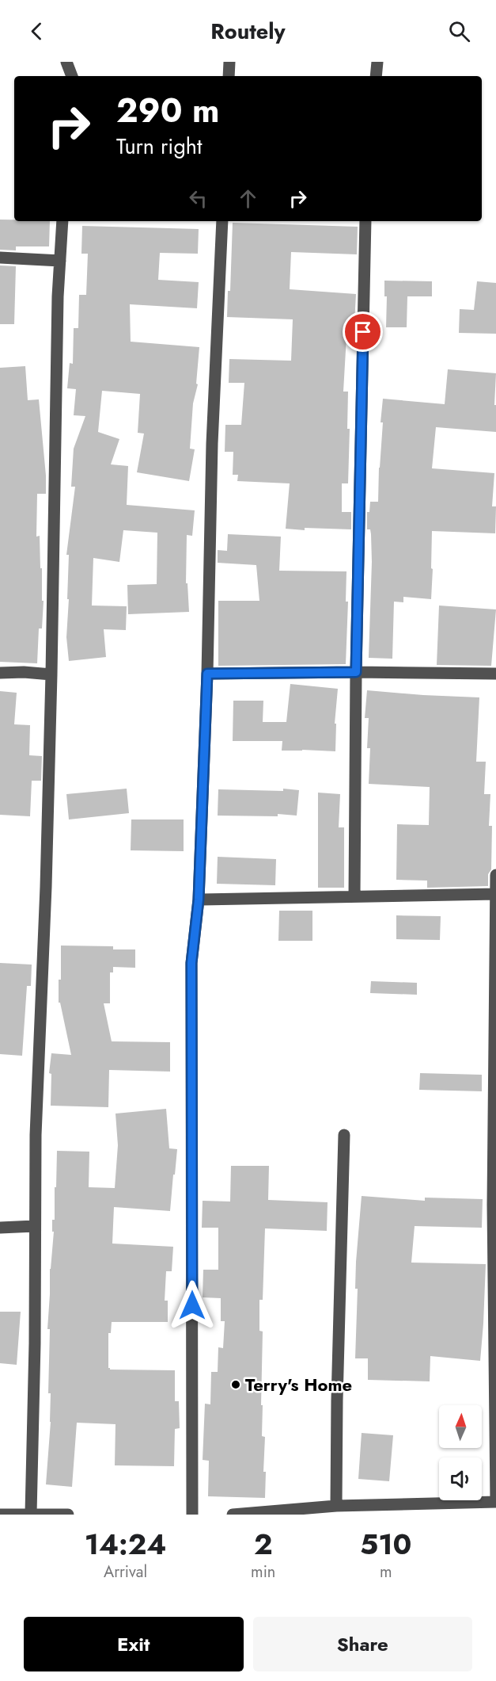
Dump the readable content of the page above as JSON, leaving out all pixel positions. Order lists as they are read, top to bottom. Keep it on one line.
{"places":["Terry's Home"],"north":"top","page":{"header":"Routely","turn":["290 m","Turn right"],"eta":["14:24","Arrival","2","min","510","m"],"buttons":["Exit","Share"]}}
